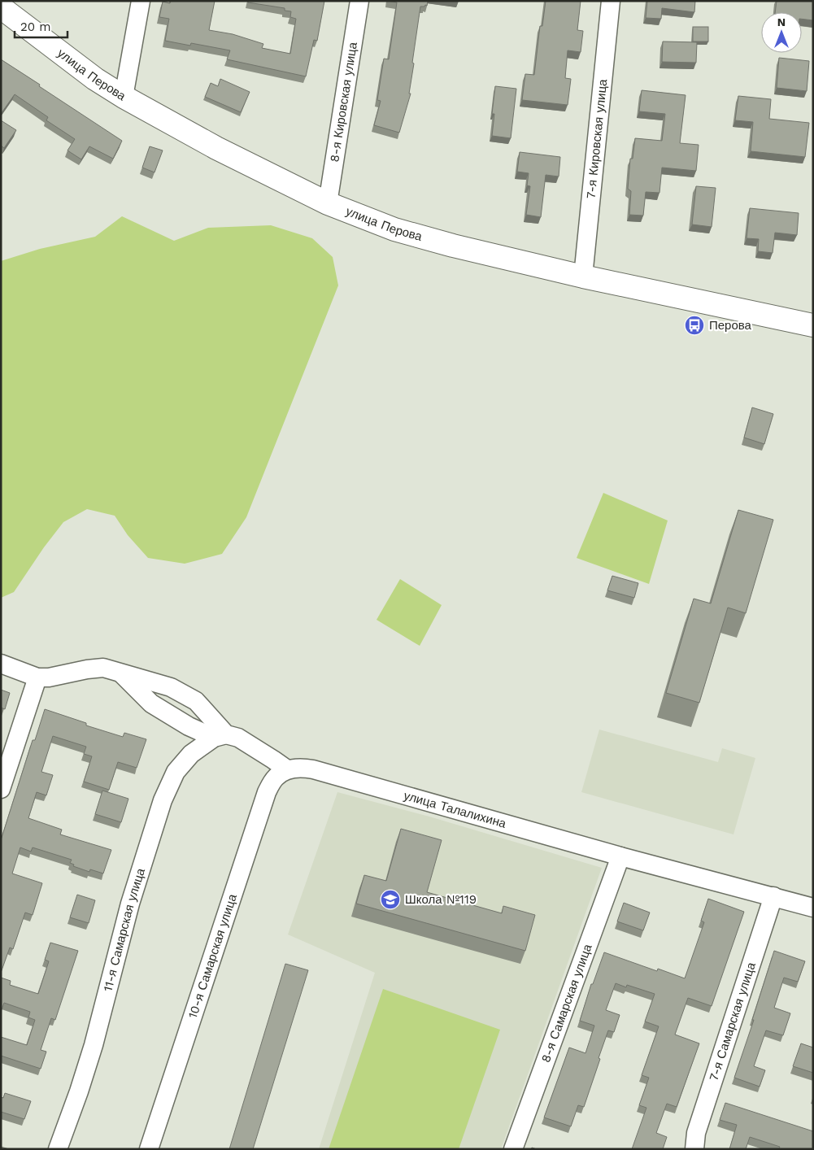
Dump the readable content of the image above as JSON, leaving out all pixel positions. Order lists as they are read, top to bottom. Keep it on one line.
{"streets":{"street":["улица Перова","8-я Кировская улица","7-я Кировская улица","улица Талалихина","11-я Самарская улица","10-я Самарская улица","8-я Самарская улица","7-я Самарская улица"]},"crossings":[["улица Перова","8-я Кировская улица"],["улица Перова","7-я Кировская улица"],["улица Талалихина","10-я Самарская улица"],["улица Талалихина","8-я Самарская улица"],["улица Талалихина","7-я Самарская улица"]],"places":{"bus stop":["Перова"],"school or university":["Школа №119"]},"scale_bar":"20 m","north":"top"}
